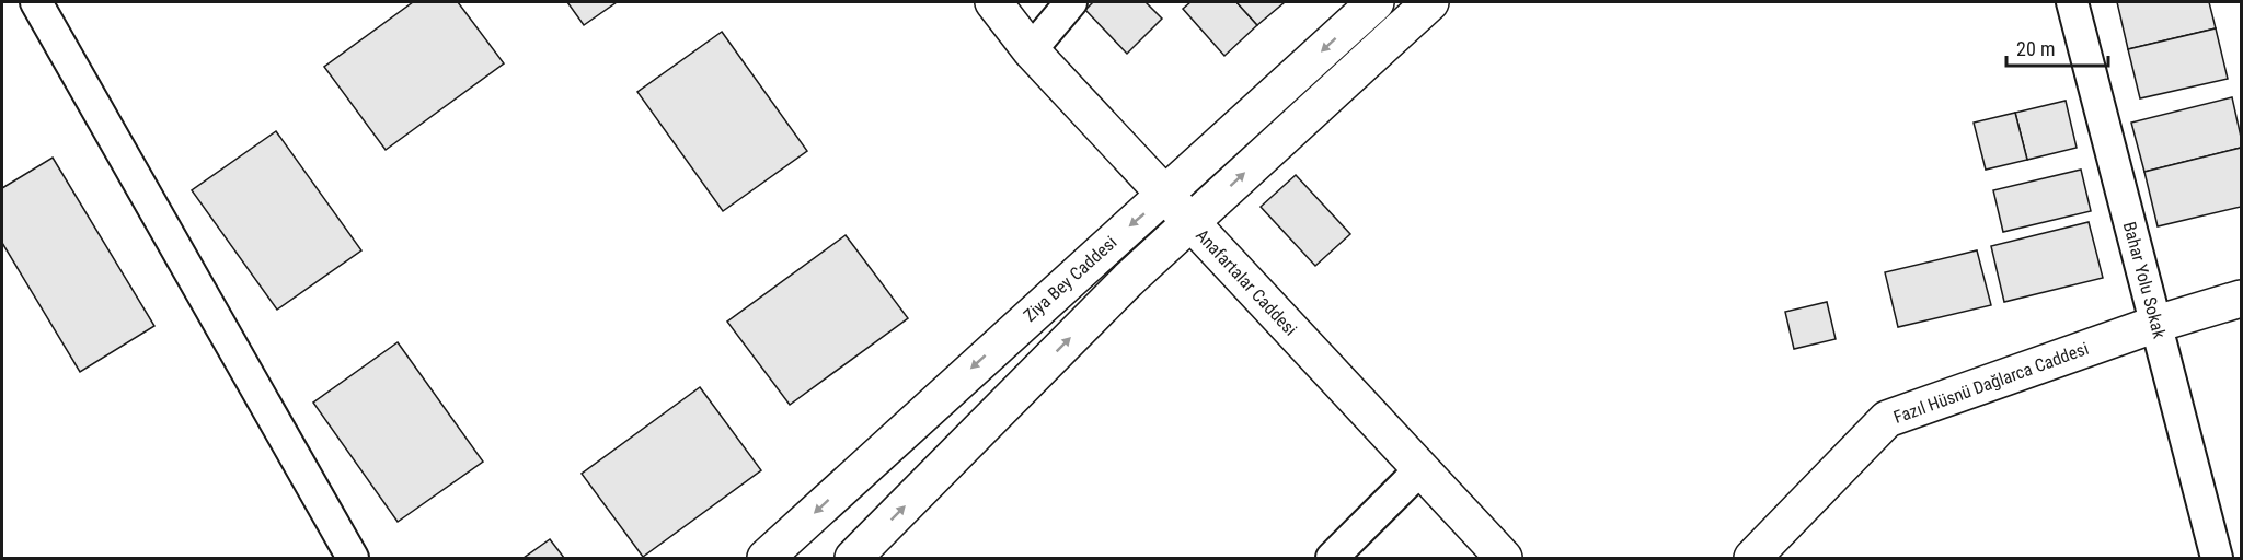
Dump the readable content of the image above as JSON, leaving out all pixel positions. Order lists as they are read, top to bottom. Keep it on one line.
{"streets":{"street":["Ziya Bey Caddesi","Bahar Yolu Sokak","Anafartalar Caddesi","Fazıl Hüsnü Dağlarca Caddesi"]},"crossings":[["Ziya Bey Caddesi","Anafartalar Caddesi"],["Bahar Yolu Sokak","Fazıl Hüsnü Dağlarca Caddesi"]],"scale_bar":"20 m"}
